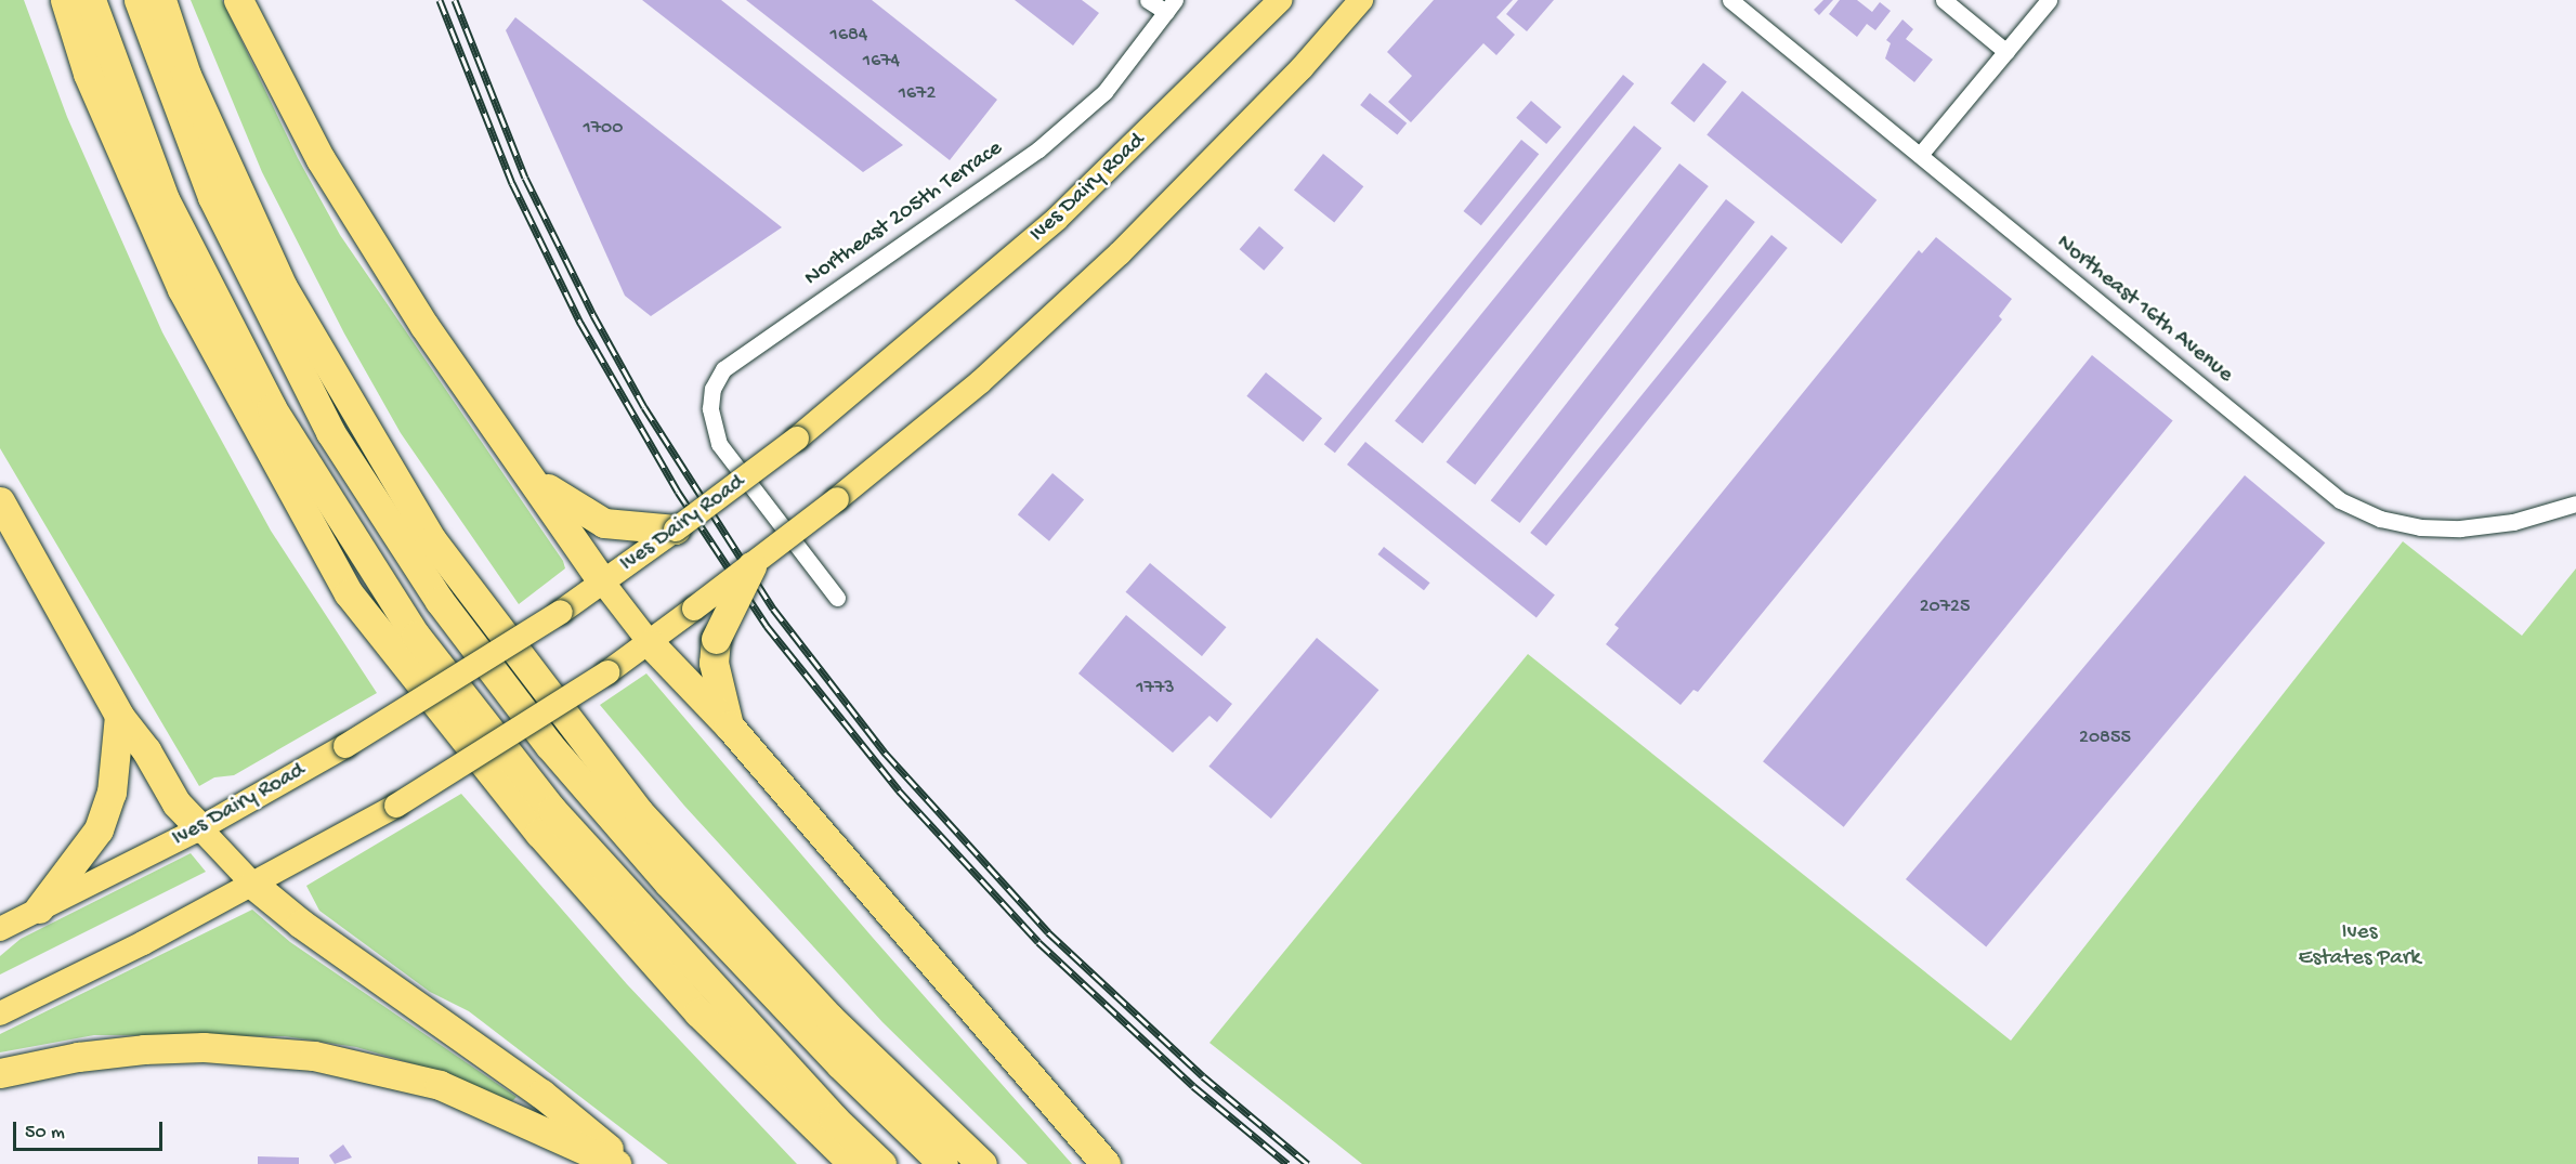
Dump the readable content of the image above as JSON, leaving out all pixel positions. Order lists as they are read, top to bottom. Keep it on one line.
{"streets":{"main road":["Ives Dairy Road"],"street":["Northeast 205th Terrace","Northeast 16th Avenue"]},"parks":["Ives Estates Park"],"house_numbers":["1684","1674","1672","1700","20725","1773","20855"],"scale_bar":"50 m"}
